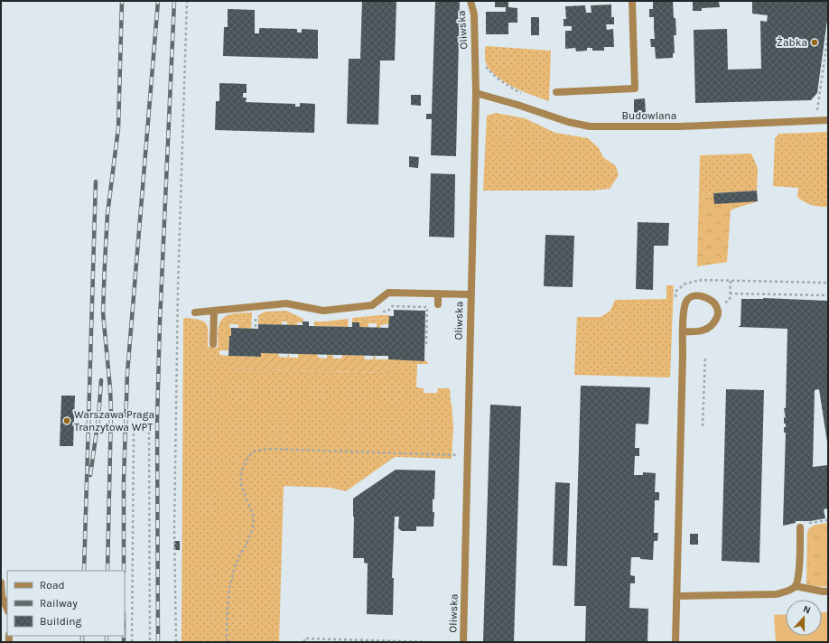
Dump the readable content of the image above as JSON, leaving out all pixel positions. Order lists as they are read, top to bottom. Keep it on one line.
{"streets":{"street":["Oliwska","Budowlana"]},"crossings":[["Oliwska","Budowlana"]],"places":["Żabka","Warszawa Praga Tranzytowa WPT"],"legend":["Road","Railway","Building"],"north":"top"}
